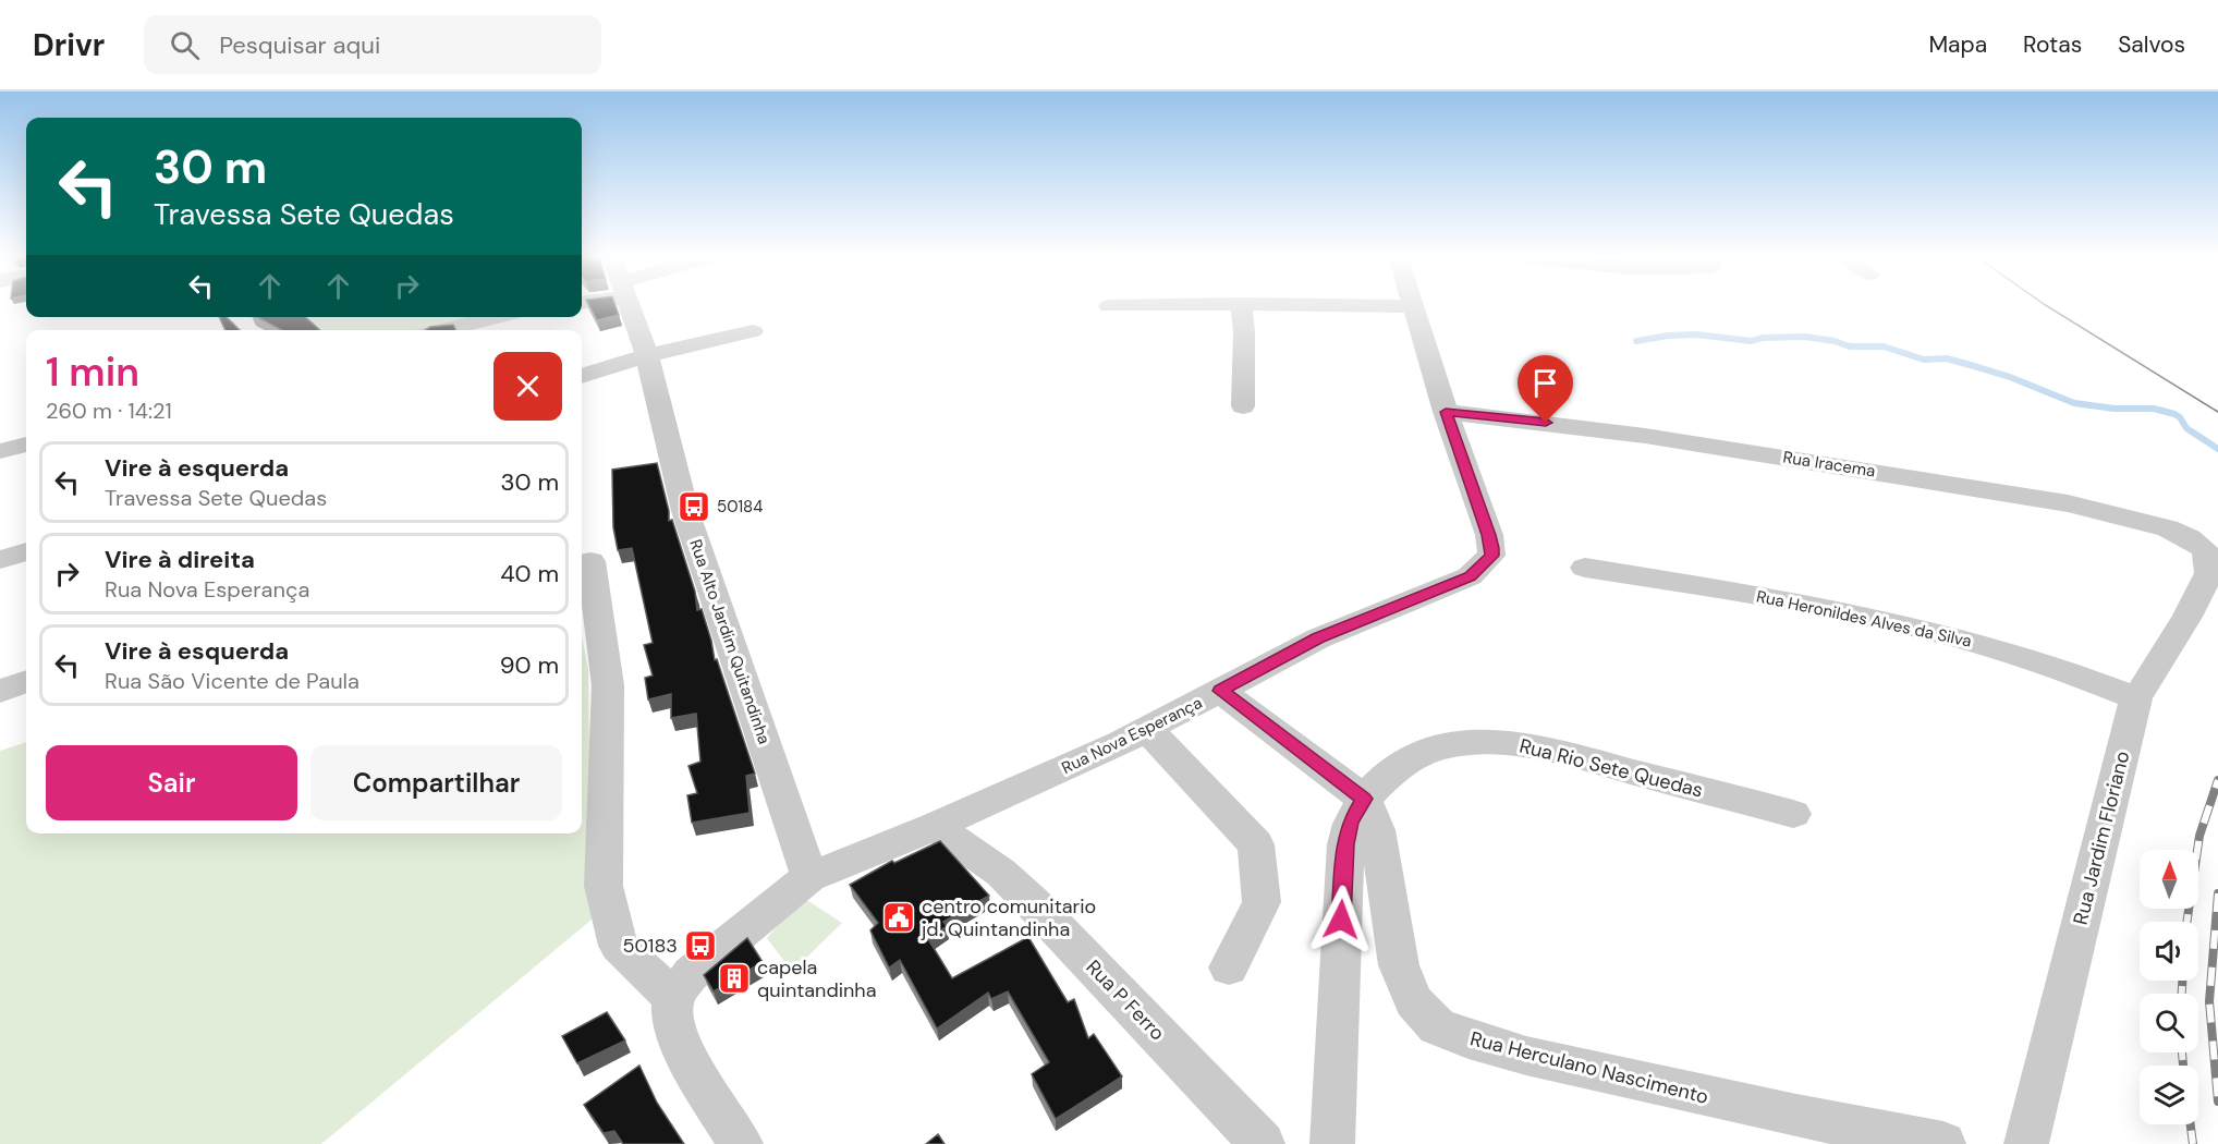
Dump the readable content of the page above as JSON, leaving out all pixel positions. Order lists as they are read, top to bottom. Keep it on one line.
{"streets":{"street":["Rua Iracema","Rua Heronildes Alves da Silva","Rua Alto Jardim Quitandinha","Rua Nova Esperança","Rua Rio Sete Quedas","Rua Jardim Floriano","Rua P Ferro","Rua Herculano Nascimento"]},"crossings":[["Rua Iracema","Rua Nova Esperança"],["Rua Iracema","Rua Jardim Floriano"],["Rua Heronildes Alves da Silva","Rua Jardim Floriano"],["Rua Nova Esperança","Rua P Ferro"],["Rua Rio Sete Quedas","Rua Herculano Nascimento"]],"places":{"bus stop":["50184","50183"],"public building":["centro comunitario jd. Quintandinha"],"building":["capela quintandinha"]},"north":"top","page":{"header":"Drivr","search":"Pesquisar aqui","nav":["Mapa","Rotas","Salvos"],"turn":["30 m","Travessa Sete Quedas"],"heading":["1 min","260 m · 14:21"],"list":[{"name":"Vire à esquerda","note":"Travessa Sete Quedas","value":"30 m"},{"name":"Vire à direita","note":"Rua Nova Esperança","value":"40 m"},{"name":"Vire à esquerda","note":"Rua São Vicente de Paula","value":"90 m"}],"buttons":["Sair","Compartilhar"]}}
